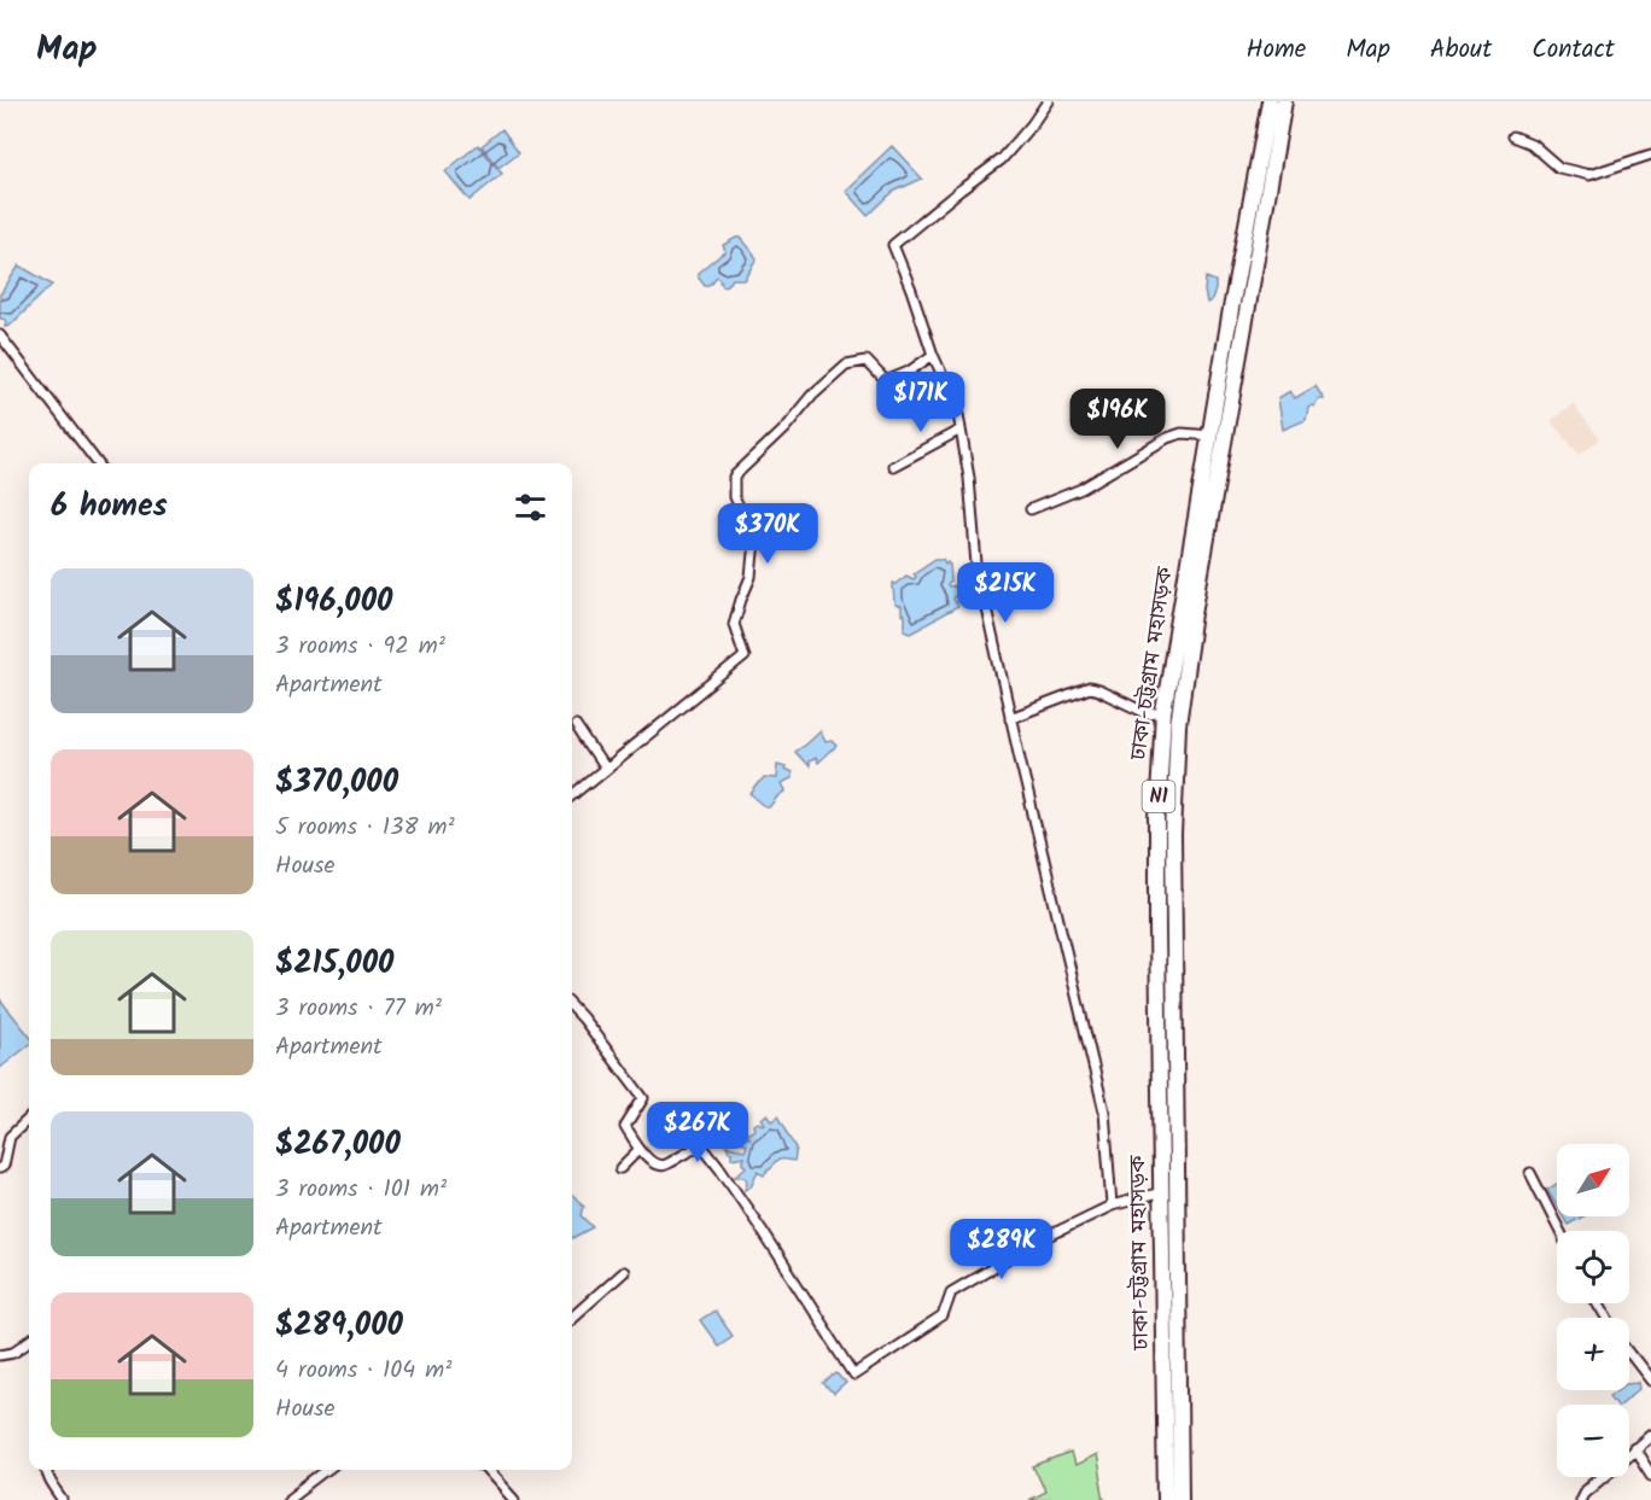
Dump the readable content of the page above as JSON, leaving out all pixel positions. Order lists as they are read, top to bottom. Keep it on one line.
{"streets":{"highway":["ঢাকা-চট্টগ্রাম মহাসড়ক","N1"]},"north":"top right","page":{"header":"Map","nav":["Home","Map","About","Contact"],"price":["$171K","$196K","$370K","$215K","$267K","$289K"],"heading":"6 homes","list":[{"name":"$196,000","note":"3 rooms · 92 m² · Apartment"},{"name":"$370,000","note":"5 rooms · 138 m² · House"},{"name":"$215,000","note":"3 rooms · 77 m² · Apartment"},{"name":"$267,000","note":"3 rooms · 101 m² · Apartment"},{"name":"$289,000","note":"4 rooms · 104 m² · House"}],"map_buttons":["+","−"]}}
